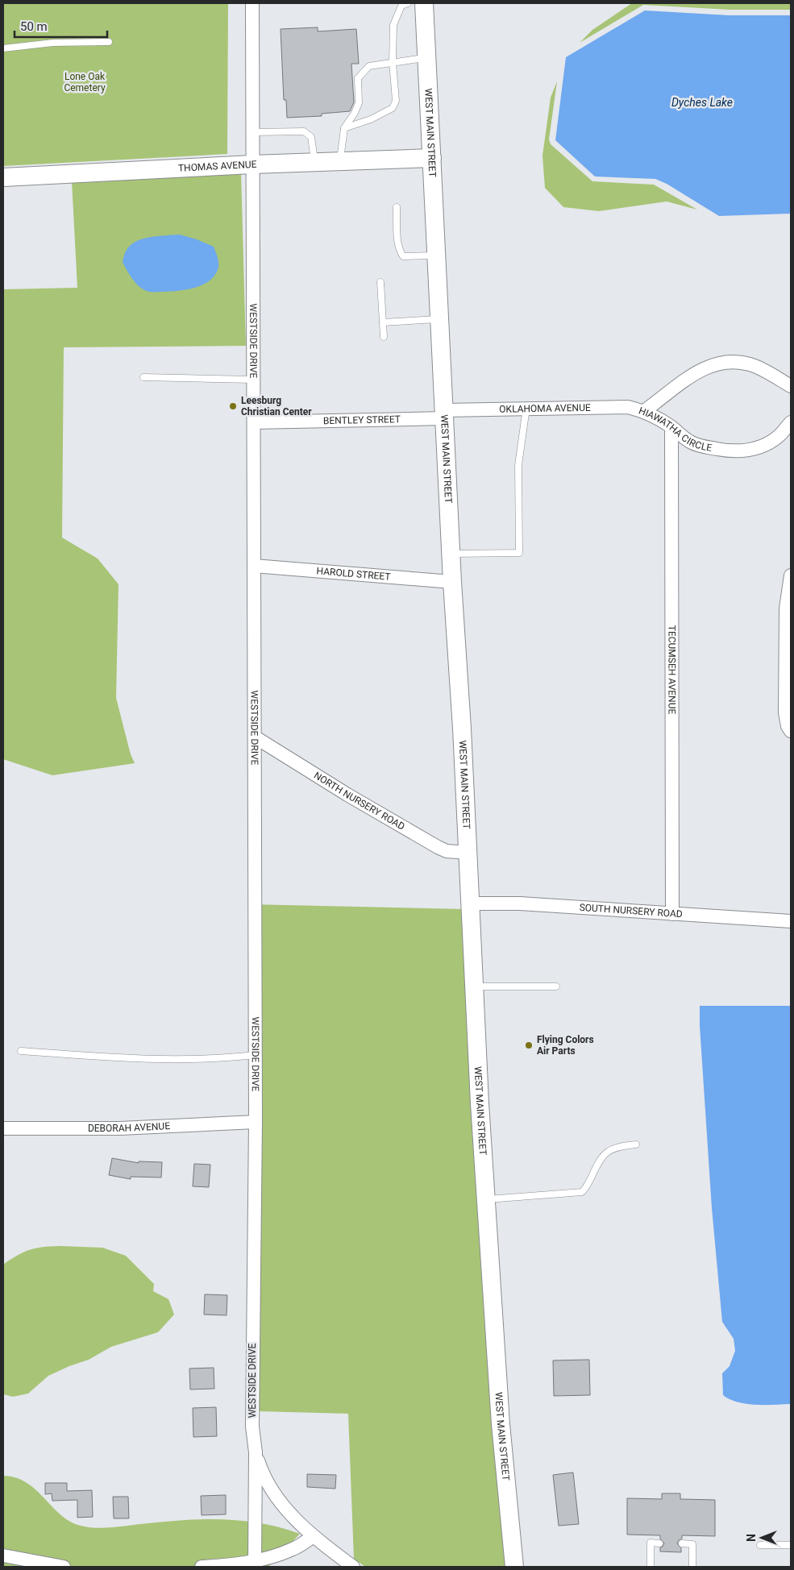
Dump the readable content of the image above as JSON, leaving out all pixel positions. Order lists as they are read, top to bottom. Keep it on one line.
{"streets":{"main road":["WEST MAIN STREET","THOMAS AVENUE"],"street":["WESTSIDE DRIVE","OKLAHOMA AVENUE","BENTLEY STREET","HIAWATHA CIRCLE","HAROLD STREET","TECUMSEH AVENUE","NORTH NURSERY ROAD","SOUTH NURSERY ROAD","DEBORAH AVENUE"]},"crossings":[["WEST MAIN STREET","THOMAS AVENUE"],["WEST MAIN STREET","OKLAHOMA AVENUE"],["WEST MAIN STREET","BENTLEY STREET"],["WEST MAIN STREET","HAROLD STREET"],["WEST MAIN STREET","NORTH NURSERY ROAD"],["WEST MAIN STREET","SOUTH NURSERY ROAD"],["THOMAS AVENUE","WESTSIDE DRIVE"],["WESTSIDE DRIVE","BENTLEY STREET"],["WESTSIDE DRIVE","HAROLD STREET"],["WESTSIDE DRIVE","NORTH NURSERY ROAD"],["WESTSIDE DRIVE","DEBORAH AVENUE"],["OKLAHOMA AVENUE","BENTLEY STREET"],["OKLAHOMA AVENUE","HIAWATHA CIRCLE"],["HIAWATHA CIRCLE","TECUMSEH AVENUE"],["TECUMSEH AVENUE","SOUTH NURSERY ROAD"]],"water":["Dyches Lake"],"parks":["Lone Oak Cemetery"],"places":["Leesburg Christian Center","Flying Colors Air Parts"],"scale_bar":"50 m","north":"left"}
